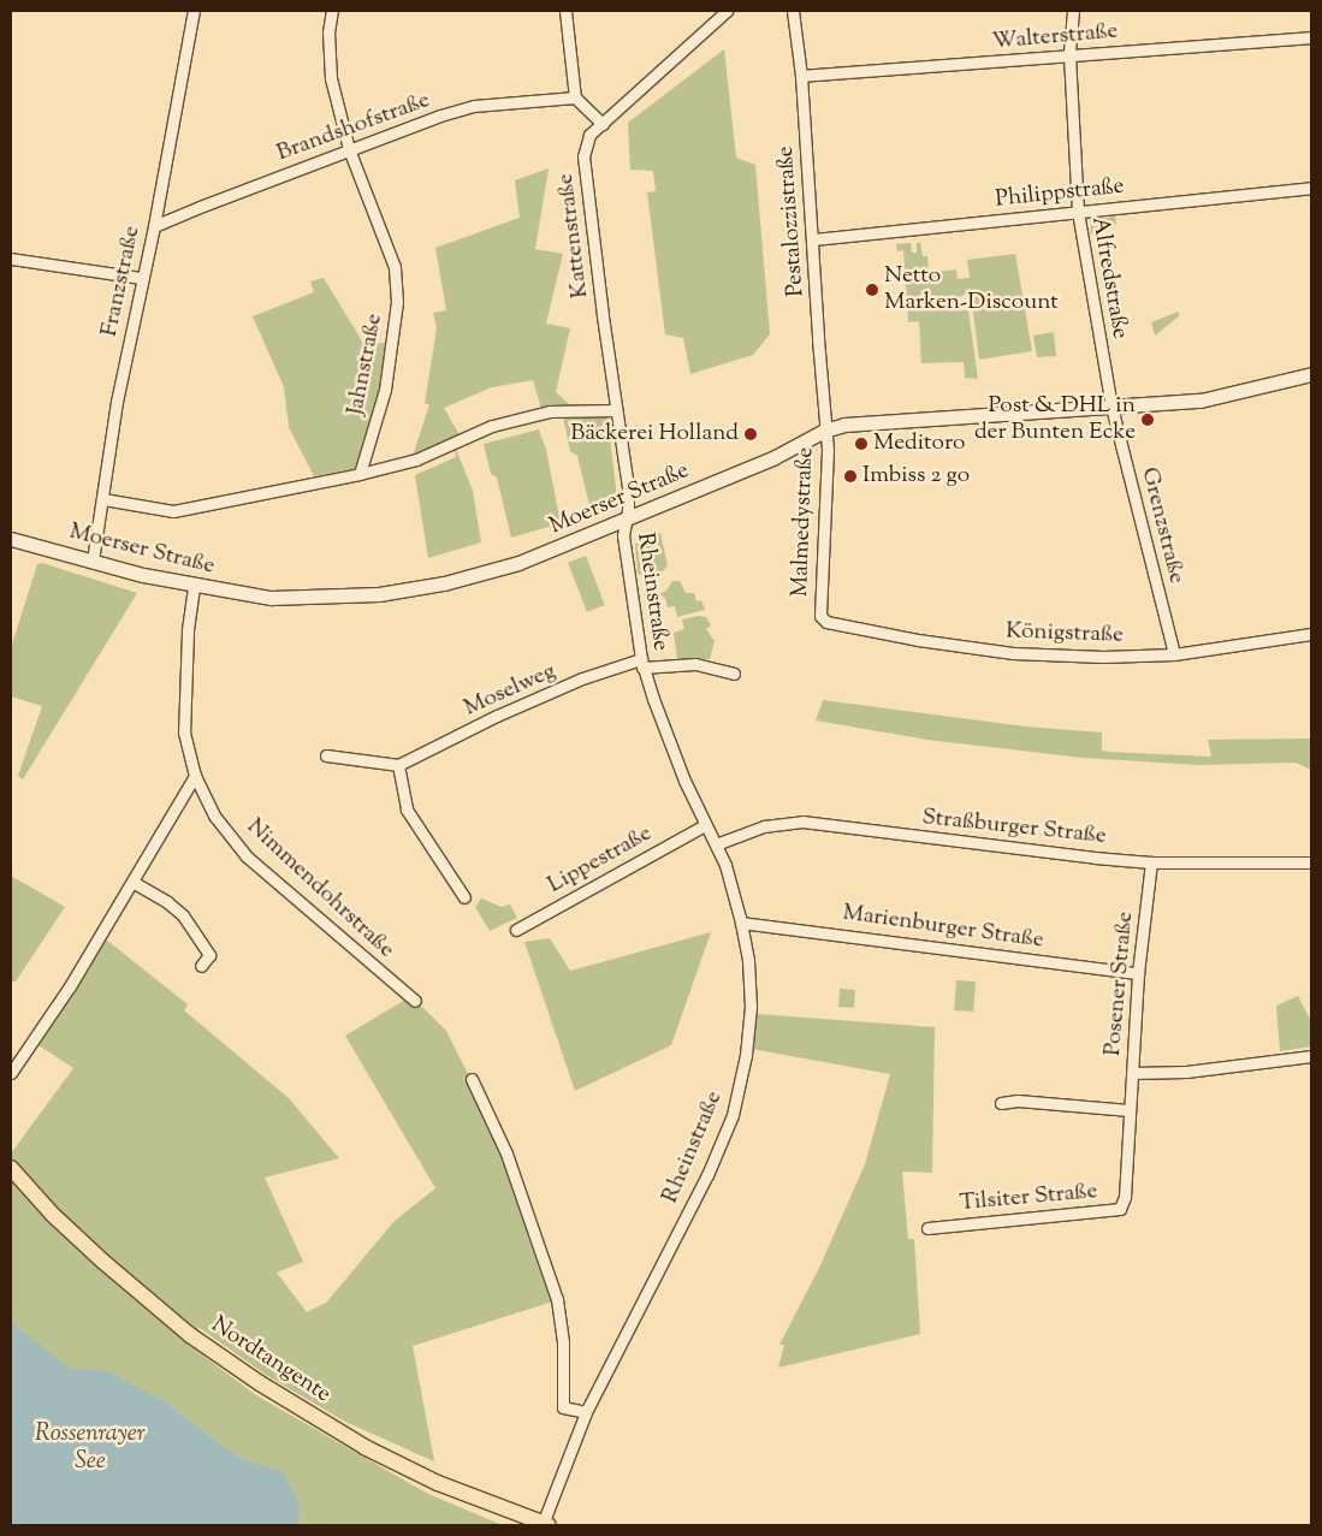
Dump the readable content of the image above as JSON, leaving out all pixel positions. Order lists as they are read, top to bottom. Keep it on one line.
{"streets":{"main road":["Nordtangente"],"street":["Walterstraße","Brandshofstraße","Philippstraße","Pestalozzistraße","Kattenstraße","Alfredstraße","Franzstraße","Jahnstraße","Moerser Straße","Malmedystraße","Grenzstraße","Rheinstraße","Königstraße","Moselweg","Straßburger Straße","Lippestraße","Nimmendohrstraße","Marienburger Straße","Posener Straße","Tilsiter Straße"]},"crossings":[["Walterstraße","Pestalozzistraße"],["Walterstraße","Alfredstraße"],["Brandshofstraße","Franzstraße"],["Brandshofstraße","Jahnstraße"],["Philippstraße","Pestalozzistraße"],["Philippstraße","Alfredstraße"],["Pestalozzistraße","Moerser Straße"],["Pestalozzistraße","Malmedystraße"],["Kattenstraße","Moerser Straße"],["Kattenstraße","Rheinstraße"],["Alfredstraße","Moerser Straße"],["Alfredstraße","Grenzstraße"],["Franzstraße","Moerser Straße"],["Moerser Straße","Malmedystraße"],["Moerser Straße","Grenzstraße"],["Moerser Straße","Rheinstraße"],["Moerser Straße","Nimmendohrstraße"],["Malmedystraße","Königstraße"],["Grenzstraße","Königstraße"],["Rheinstraße","Moselweg"],["Rheinstraße","Straßburger Straße"],["Rheinstraße","Lippestraße"],["Rheinstraße","Marienburger Straße"],["Rheinstraße","Nordtangente"],["Straßburger Straße","Posener Straße"],["Marienburger Straße","Posener Straße"],["Posener Straße","Tilsiter Straße"]],"water":["Rossenrayer See"],"places":["Netto Marken-Discount","Post & DHL in der Bunten Ecke","Bäckerei Holland","Meditoro","Imbiss 2 go"]}
